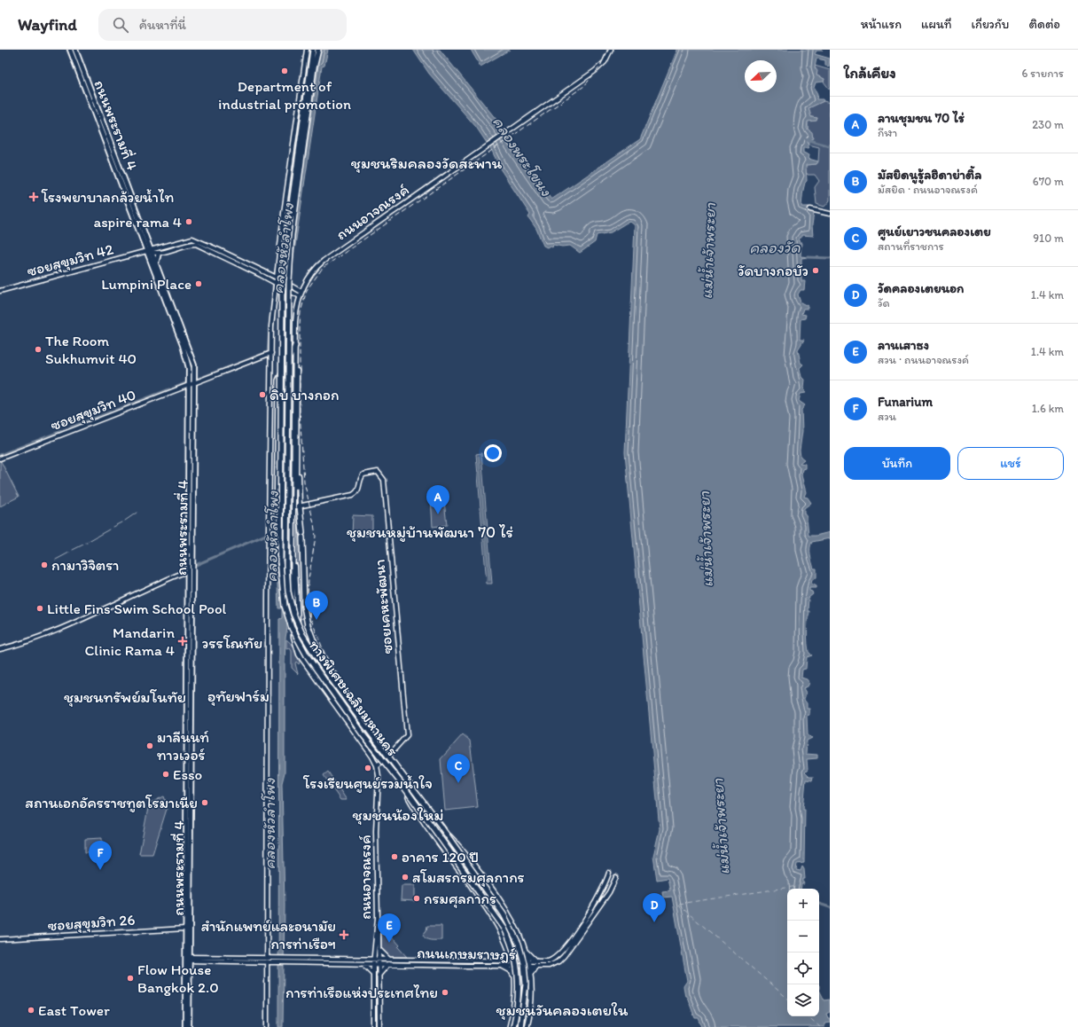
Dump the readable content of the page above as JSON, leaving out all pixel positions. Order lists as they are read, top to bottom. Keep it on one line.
{"streets":{"highway":["ทางพิเศษเฉลิมมหานคร"],"main road":["ถนนพระรามที่ 4"],"street":["ถนนอาจณรงค์","ซอยสุขุมวิท 42","ซอยสุขุมวิท 40","ซอยเคหะพัฒนา","ซอยสุขุมวิท 26","ถนนเกษมราษฎร์"]},"crossings":[["ถนนพระรามที่ 4","ซอยสุขุมวิท 42"],["ถนนพระรามที่ 4","ซอยสุขุมวิท 40"],["ถนนพระรามที่ 4","ซอยสุขุมวิท 26"],["ถนนพระรามที่ 4","ถนนเกษมราษฎร์"],["ถนนอาจณรงค์","ซอยเคหะพัฒนา"],["ถนนอาจณรงค์","ถนนเกษมราษฎร์"]],"districts":["ชุมชนริมคลองวัดสะพาน","ชุมชนหมู่บ้านพัฒนา 70 ไร่","วรรโณทัย","อุทัยฟาร์ม","ชุมชนทรัพย์มโนทัย","ชุมชนน้องใหม่","ชุมชนวันคลองเตยใน"],"water":["คลองพระโขนง","คลองวัด","คลองหัวลำโพง","แม่น้ำเจ้าพระยา"],"places":{"other":["Department of industrial promotion","aspire rama 4","วัดบางกอบัว","Lumpini Place","The Room Sukhumvit 40","ดิบ บางกอก","กามาวิจิตรา","Little Fins Swim School Pool","มาลีนนท์ ทาวเวอร์","โรงเรียนศูนย์รวมน้ำใจ","Esso","สถานเอกอัครราชทูตโรมาเนีย","อาคาร 120 ปี","สโมสรกรมศุลกากร","กรมศุลกากร","Flow House Bangkok 2.0","การท่าเรือแห่งประเทศไทย","East Tower"],"health":["โรงพยาบาลกล้วยน้ำไท","Mandarin Clinic Rama 4","สำนักแพทย์และอนามัย การท่าเรือฯ"]},"north":"bottom left","page":{"header":"Wayfind","search":"ค้นหาที่นี่","nav":["หน้าแรก","แผนที่","เกี่ยวกับ","ติดต่อ"],"heading":["ใกล้เคียง","6 รายการ"],"list":[{"mark":"A","name":"ลานชุมชน 70 ไร่","note":"กีฬา","value":"230 m"},{"mark":"B","name":"มัสยิดนูรู้ลฮิดาย่าติ้ล","note":"มัสยิด · ถนนอาจณรงค์","value":"670 m"},{"mark":"C","name":"ศูนย์เยาวชนคลองเตย","note":"สถานที่ราชการ","value":"910 m"},{"mark":"D","name":"วัดคลองเตยนอก","note":"วัด","value":"1.4 km"},{"mark":"E","name":"ลานเสาธง","note":"สวน · ถนนอาจณรงค์","value":"1.4 km"},{"mark":"F","name":"Funarium","note":"สวน","value":"1.6 km"}],"buttons":["บันทึก","แชร์"],"pins":["A","B","C","F","D","E"],"map_buttons":["+","−"]}}
